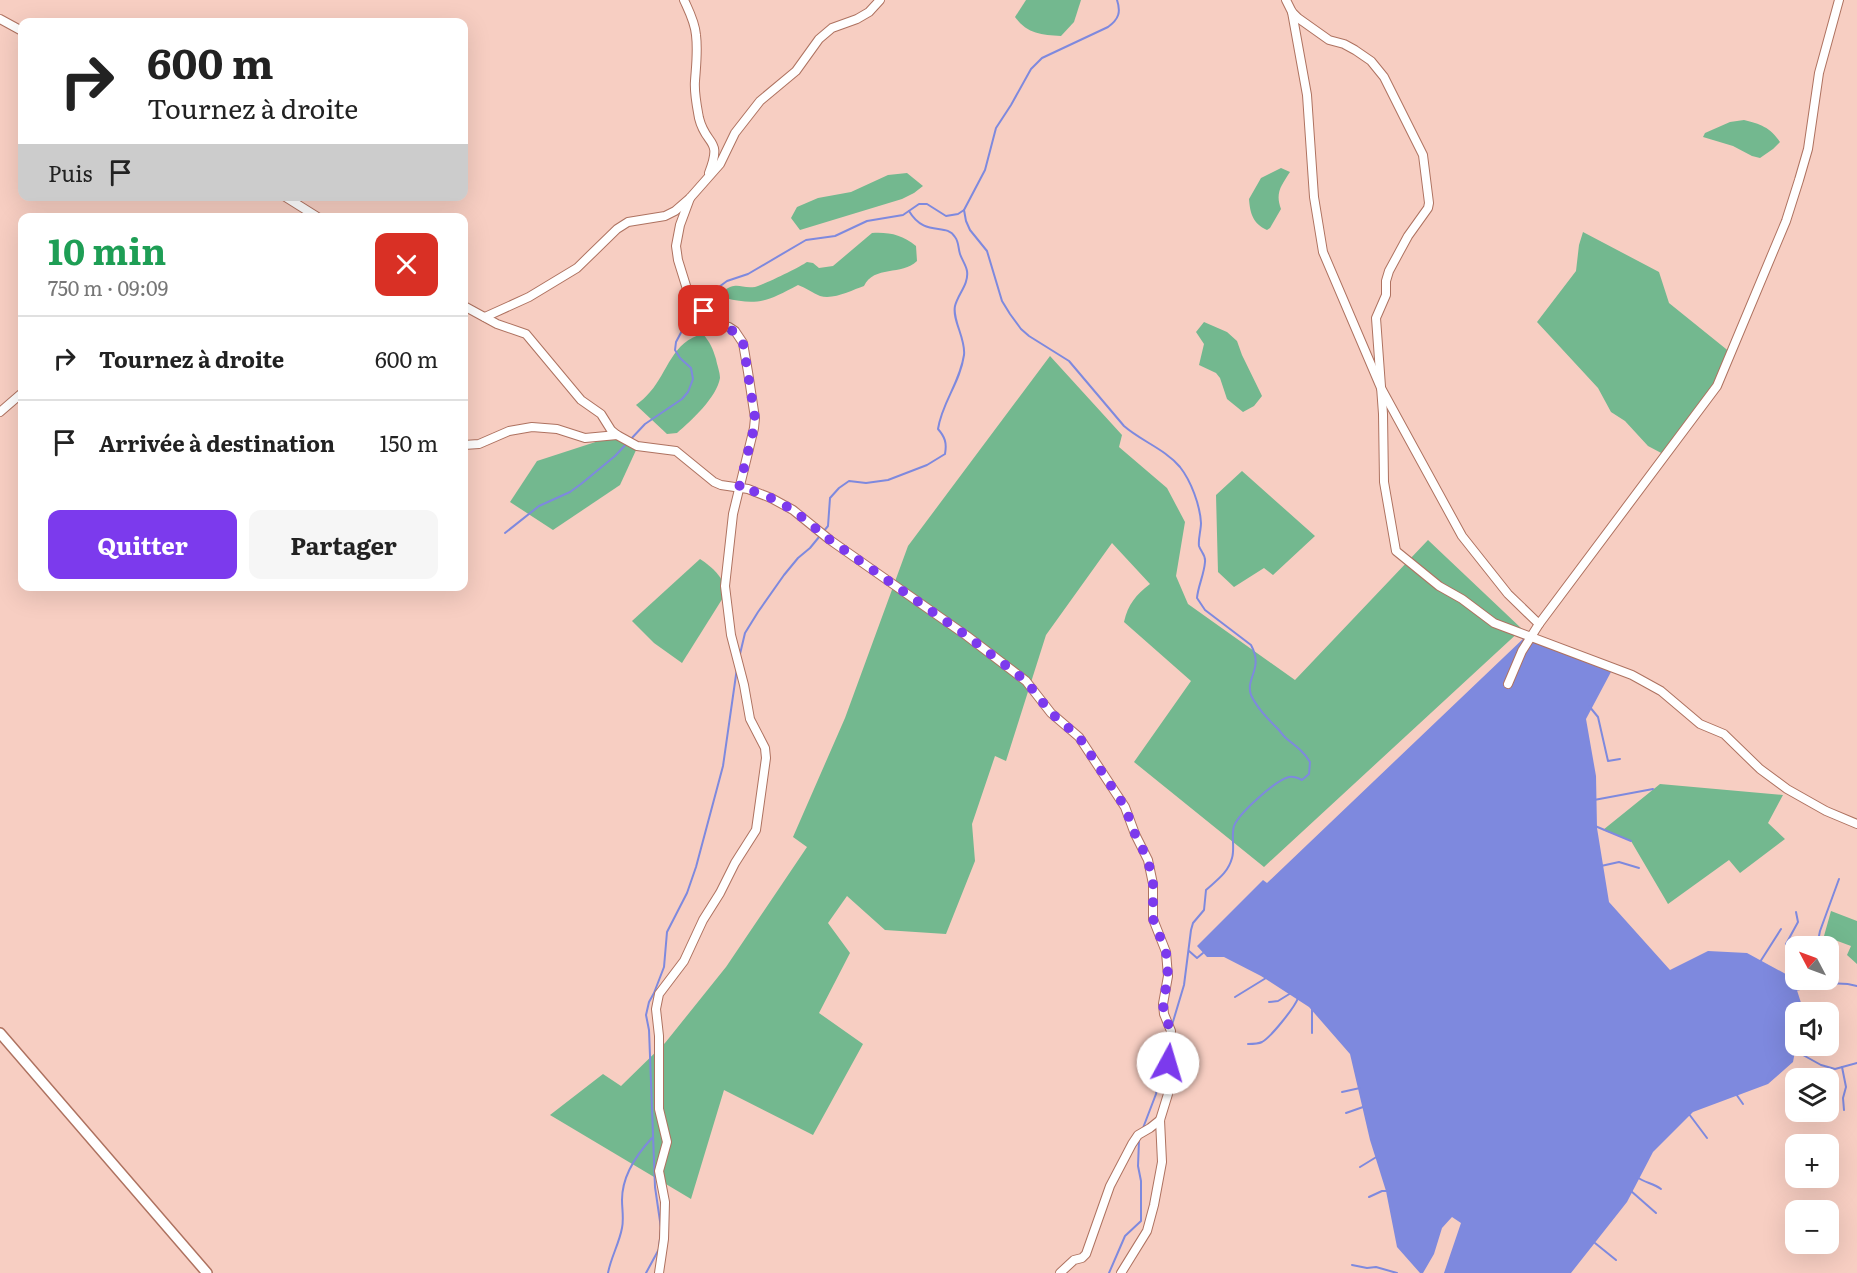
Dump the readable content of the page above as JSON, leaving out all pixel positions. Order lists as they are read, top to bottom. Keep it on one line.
{"north":"top left","page":{"turn":["600 m","Tournez à droite"],"then":"Puis","heading":["10 min","750 m · 09:09"],"list":[{"name":"Tournez à droite","value":"600 m"},{"name":"Arrivée à destination","value":"150 m"}],"buttons":["Quitter","Partager"],"map_buttons":["+","−"]}}
